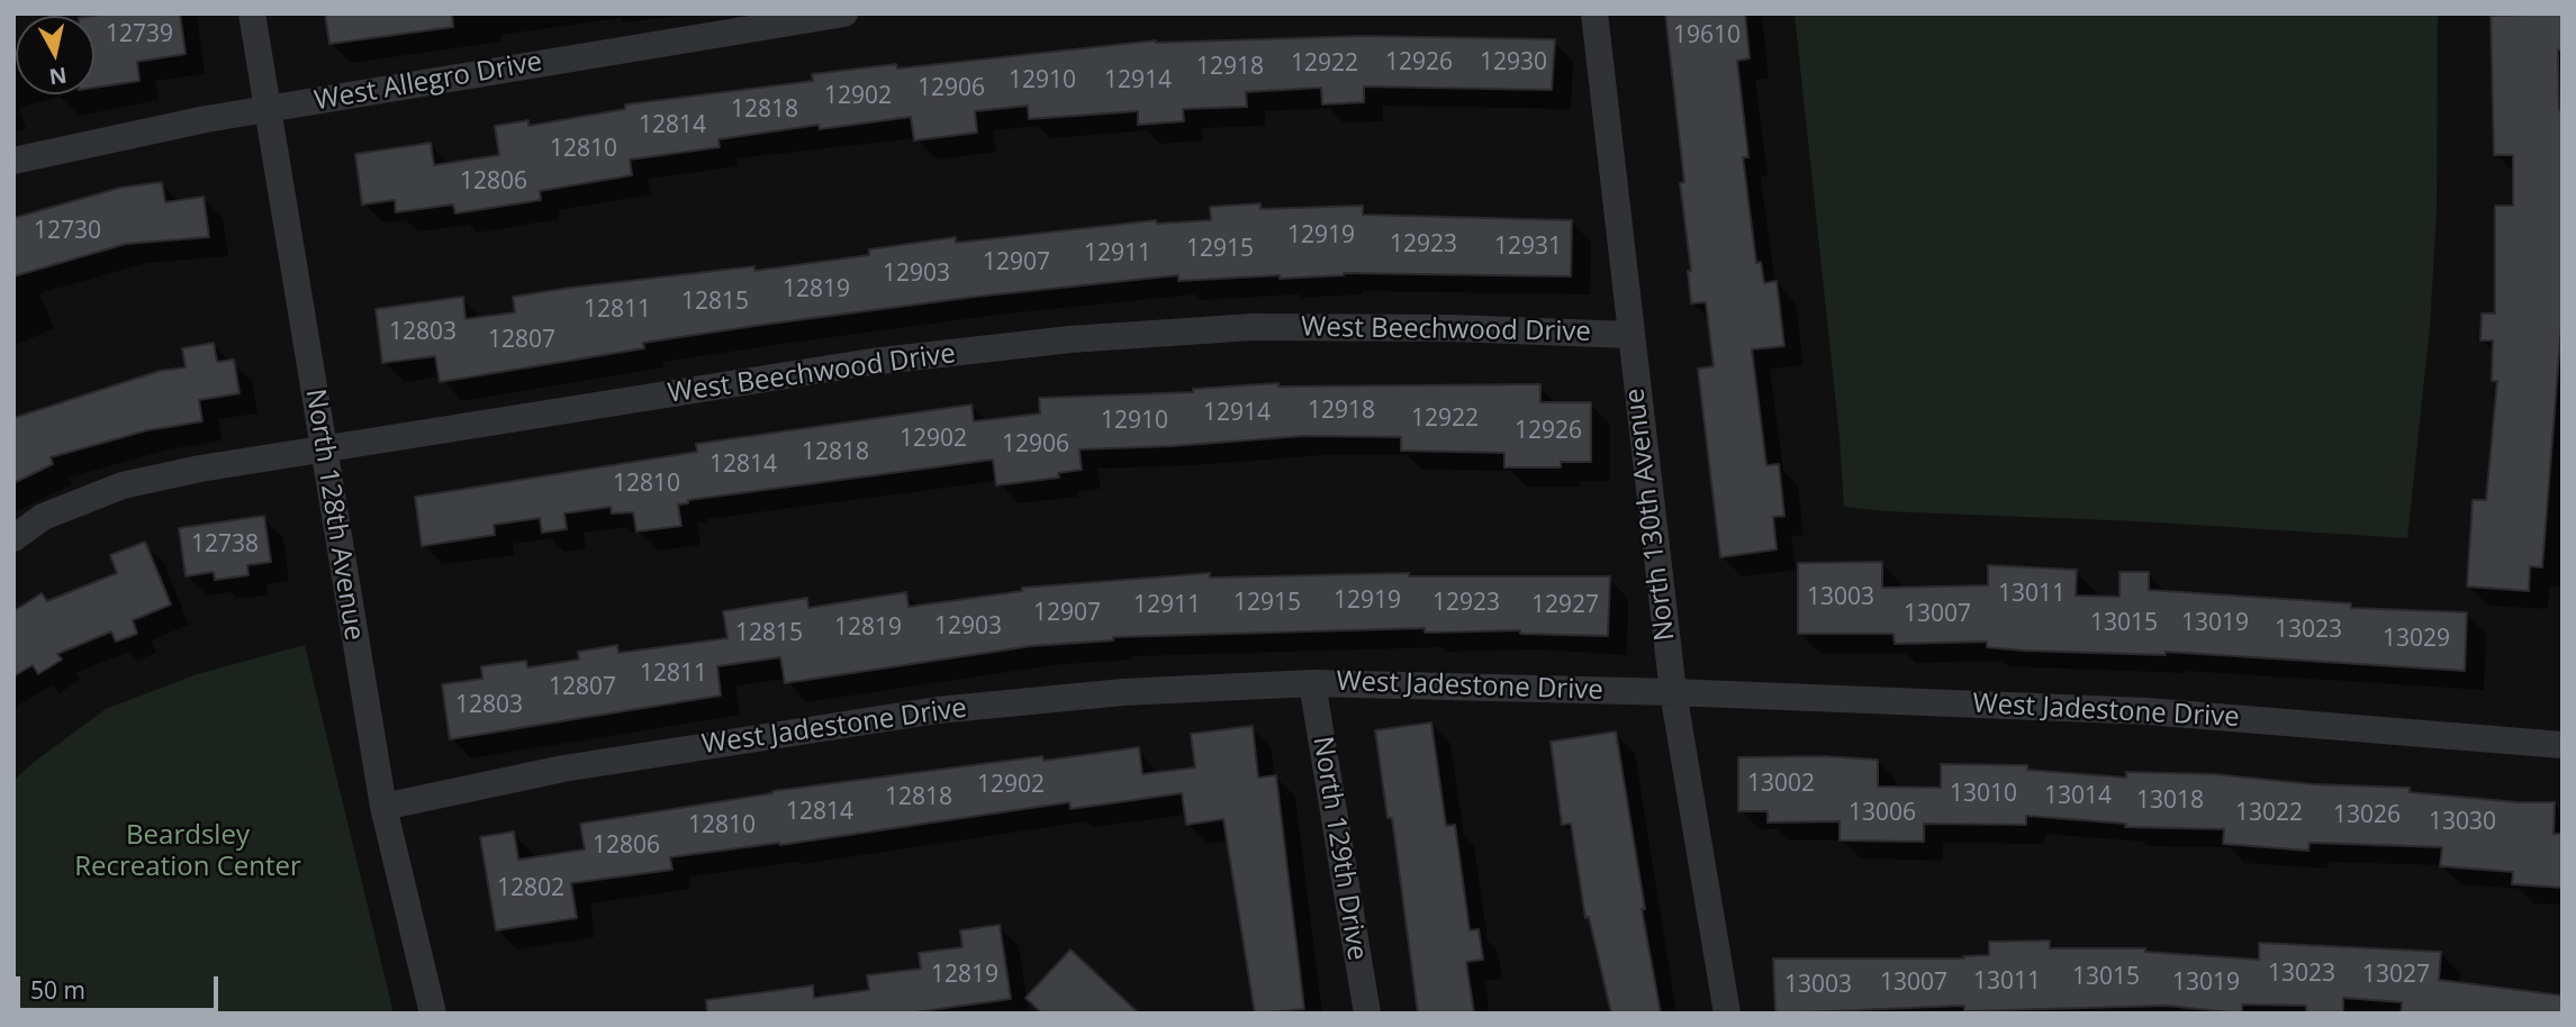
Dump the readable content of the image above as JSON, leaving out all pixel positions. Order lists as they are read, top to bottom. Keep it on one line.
{"streets":{"street":["West Allegro Drive","West Beechwood Drive","North 128th Avenue","North 130th Avenue","West Jadestone Drive","North 129th Drive"]},"crossings":[["West Allegro Drive","North 128th Avenue"],["West Beechwood Drive","North 128th Avenue"],["West Beechwood Drive","North 130th Avenue"],["North 128th Avenue","West Jadestone Drive"],["North 130th Avenue","West Jadestone Drive"],["West Jadestone Drive","North 129th Drive"]],"parks":["Beardsley Recreation Center"],"house_numbers":["12739","19610","12926","12930","12922","12918","12910","12914","12906","12902","12818","12814","12810","12806","12730","12919","12923","12931","12915","12911","12907","12903","12819","12815","12811","12803","12807","12918","12914","12922","12910","12926","12902","12906","12818","12814","12810","12738","13011","13003","12919","12915","12923","12911","12927","12907","13007","13015","13019","12903","12819","13023","12815","13029","12811","12807","12803","13002","12902","13010","13014","12818","13018","12814","13006","13022","13026","13030","12810","12806","12802","13023","12819","13027","13015","13011","13007","13019","13003"],"scale_bar":"50 m","north":"bottom"}
